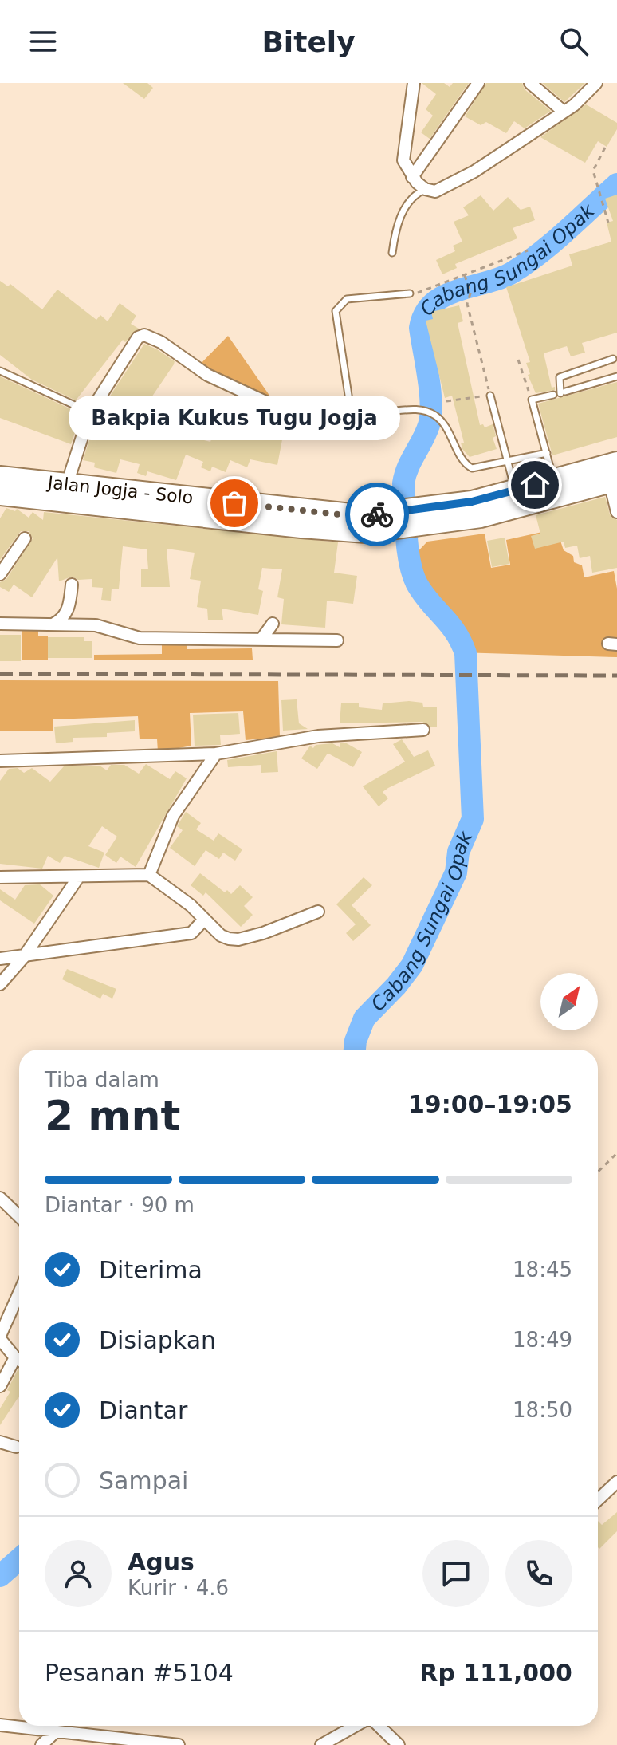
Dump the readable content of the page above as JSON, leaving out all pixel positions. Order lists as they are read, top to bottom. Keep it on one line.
{"streets":{"highway":["Jalan Jogja - Solo"]},"water":["Cabang Sungai Opak"],"places":["Bakpia Kukus Tugu Jogja"],"north":"top right","page":{"header":"Bitely","bubble":"Bakpia Kukus Tugu Jogja","heading":["2 mnt","Tiba dalam","19:00–19:05"],"panel":["Agus","Kurir · 4.6","Pesanan #5104","Rp 111,000"],"bar":"Diantar · 90 m","list":[["Diterima","18:45"],["Disiapkan","18:49"],["Diantar","18:50"],"Sampai"]}}
